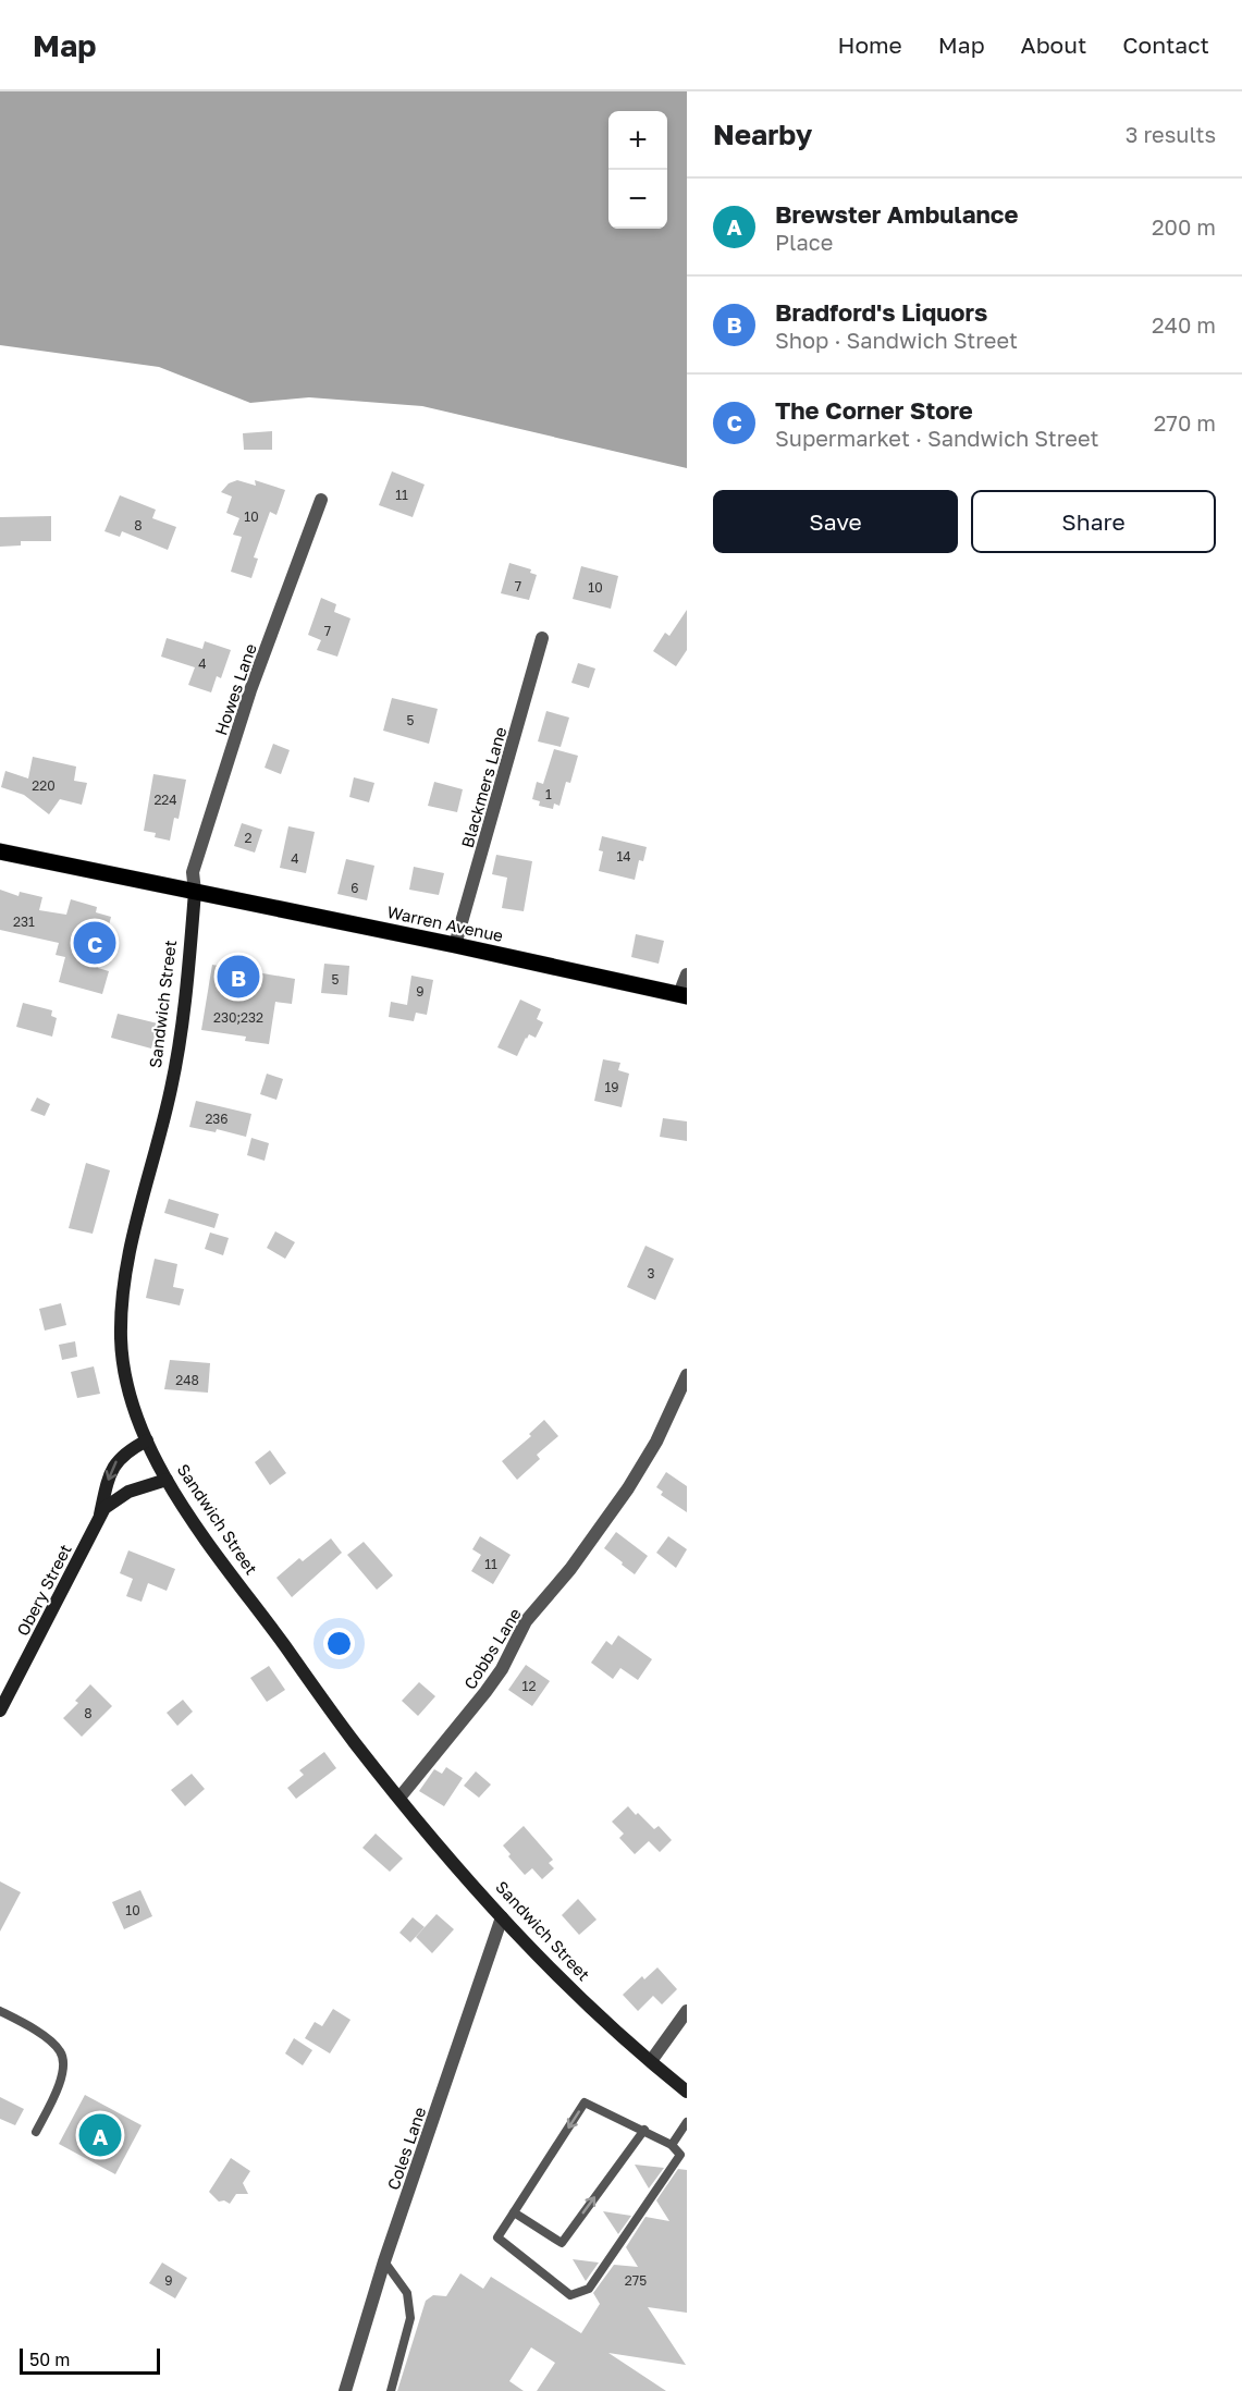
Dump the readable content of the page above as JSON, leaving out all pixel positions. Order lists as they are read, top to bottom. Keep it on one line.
{"streets":{"main road":["Warren Avenue","Sandwich Street","Obery Street"],"street":["Howes Lane","Blackmers Lane","Cobbs Lane","Coles Lane"]},"crossings":[["Howes Lane","Warren Avenue"],["Howes Lane","Sandwich Street"],["Blackmers Lane","Warren Avenue"],["Warren Avenue","Sandwich Street"],["Sandwich Street","Obery Street"],["Sandwich Street","Cobbs Lane"],["Sandwich Street","Coles Lane"]],"house_numbers":["11","10","8","7","10","7","4","5","220","1","224","2","14","4","6","231","5","9","230;232","19","236","3","248","11","12","8","10","9","275"],"scale_bar":"50 m","page":{"header":"Map","nav":["Home","Map","About","Contact"],"heading":["Nearby","3 results"],"map_buttons":["+","−"],"list":[{"mark":"A","name":"Brewster Ambulance","note":"Place","value":"200 m"},{"mark":"B","name":"Bradford's Liquors","note":"Shop · Sandwich Street","value":"240 m"},{"mark":"C","name":"The Corner Store","note":"Supermarket · Sandwich Street","value":"270 m"}],"buttons":["Save","Share"],"pins":["C","B","A"],"scale":"50 m"}}
